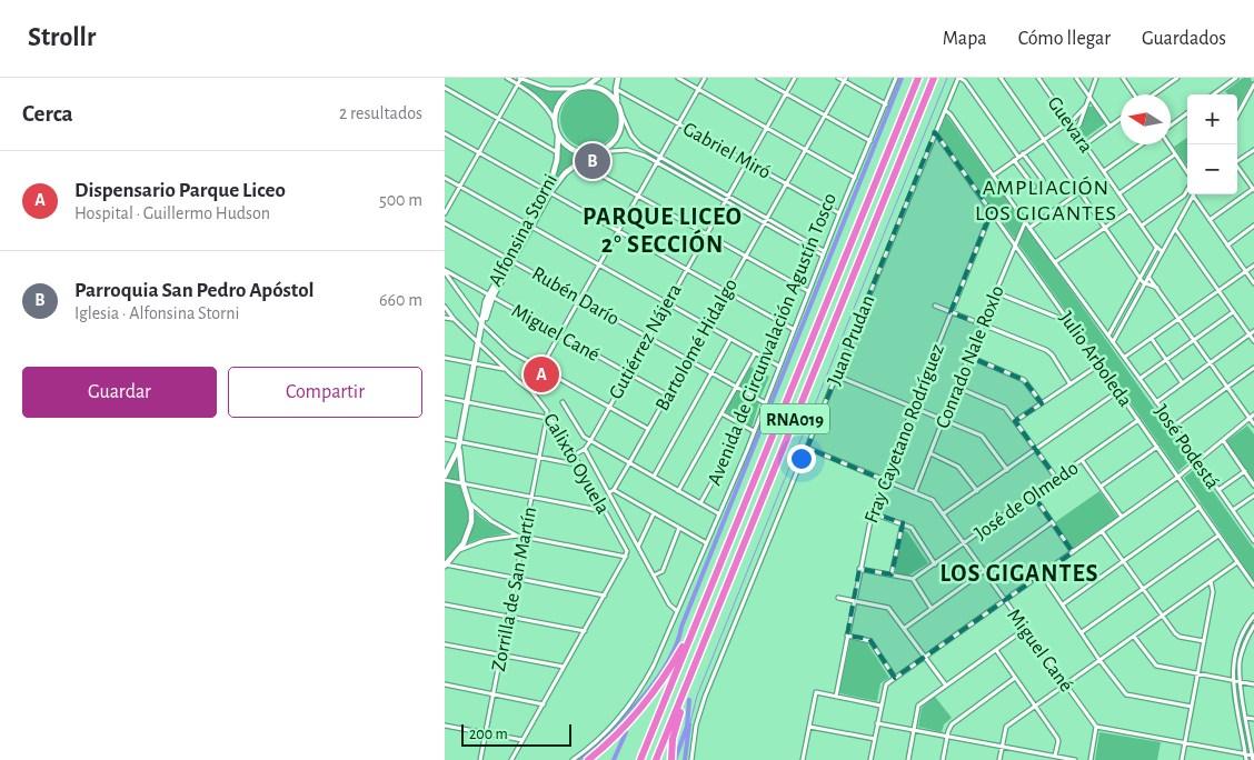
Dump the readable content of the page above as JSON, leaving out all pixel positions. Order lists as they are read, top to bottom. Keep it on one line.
{"streets":{"highway":["Avenida de Circunvalación Agustín Tosco","RNA019"],"street":["Guevara","Gabriel Miró","Alfonsina Storni","Rubén Darío","Miguel Cané","Juan Prudan","Gutiérrez Nájera","Bartolomé Hidalgo","Conrado Nale Roxlo","Julio Arboleda","Fray Cayetano Rodríguez","José Podestá","Calixto Oyuela","José de Olmedo","Zorrilla de San Martín"]},"crossings":[["Gabriel Miró","Avenida de Circunvalación Agustín Tosco"],["Gabriel Miró","Gutiérrez Nájera"],["Gabriel Miró","Bartolomé Hidalgo"],["Alfonsina Storni","Rubén Darío"],["Alfonsina Storni","Miguel Cané"],["Alfonsina Storni","Calixto Oyuela"],["Rubén Darío","Avenida de Circunvalación Agustín Tosco"],["Rubén Darío","Gutiérrez Nájera"],["Rubén Darío","Bartolomé Hidalgo"],["Miguel Cané","Juan Prudan"],["Miguel Cané","Gutiérrez Nájera"],["Miguel Cané","Bartolomé Hidalgo"],["Miguel Cané","Conrado Nale Roxlo"],["Miguel Cané","Fray Cayetano Rodríguez"],["Miguel Cané","José de Olmedo"],["Avenida de Circunvalación Agustín Tosco","Calixto Oyuela"],["Juan Prudan","Julio Arboleda"],["Juan Prudan","José Podestá"],["Gutiérrez Nájera","Calixto Oyuela"],["Bartolomé Hidalgo","Calixto Oyuela"],["Conrado Nale Roxlo","Julio Arboleda"],["Conrado Nale Roxlo","José Podestá"],["Julio Arboleda","Fray Cayetano Rodríguez"],["Julio Arboleda","José de Olmedo"],["Calixto Oyuela","Zorrilla de San Martín"]],"districts":["AMPLIACIÓN LOS GIGANTES","PARQUE LICEO 2° SECCIÓN","LOS GIGANTES"],"scale_bar":"200 m","north":"left","page":{"header":"Strollr","nav":["Mapa","Cómo llegar","Guardados"],"heading":["Cerca","2 resultados"],"map_buttons":["+","−"],"pins":["B","A"],"list":[{"mark":"A","name":"Dispensario Parque Liceo","note":"Hospital · Guillermo Hudson","value":"500 m"},{"mark":"B","name":"Parroquia San Pedro Apóstol","note":"Iglesia · Alfonsina Storni","value":"660 m"}],"buttons":["Guardar","Compartir"],"scale":"200 m"}}
